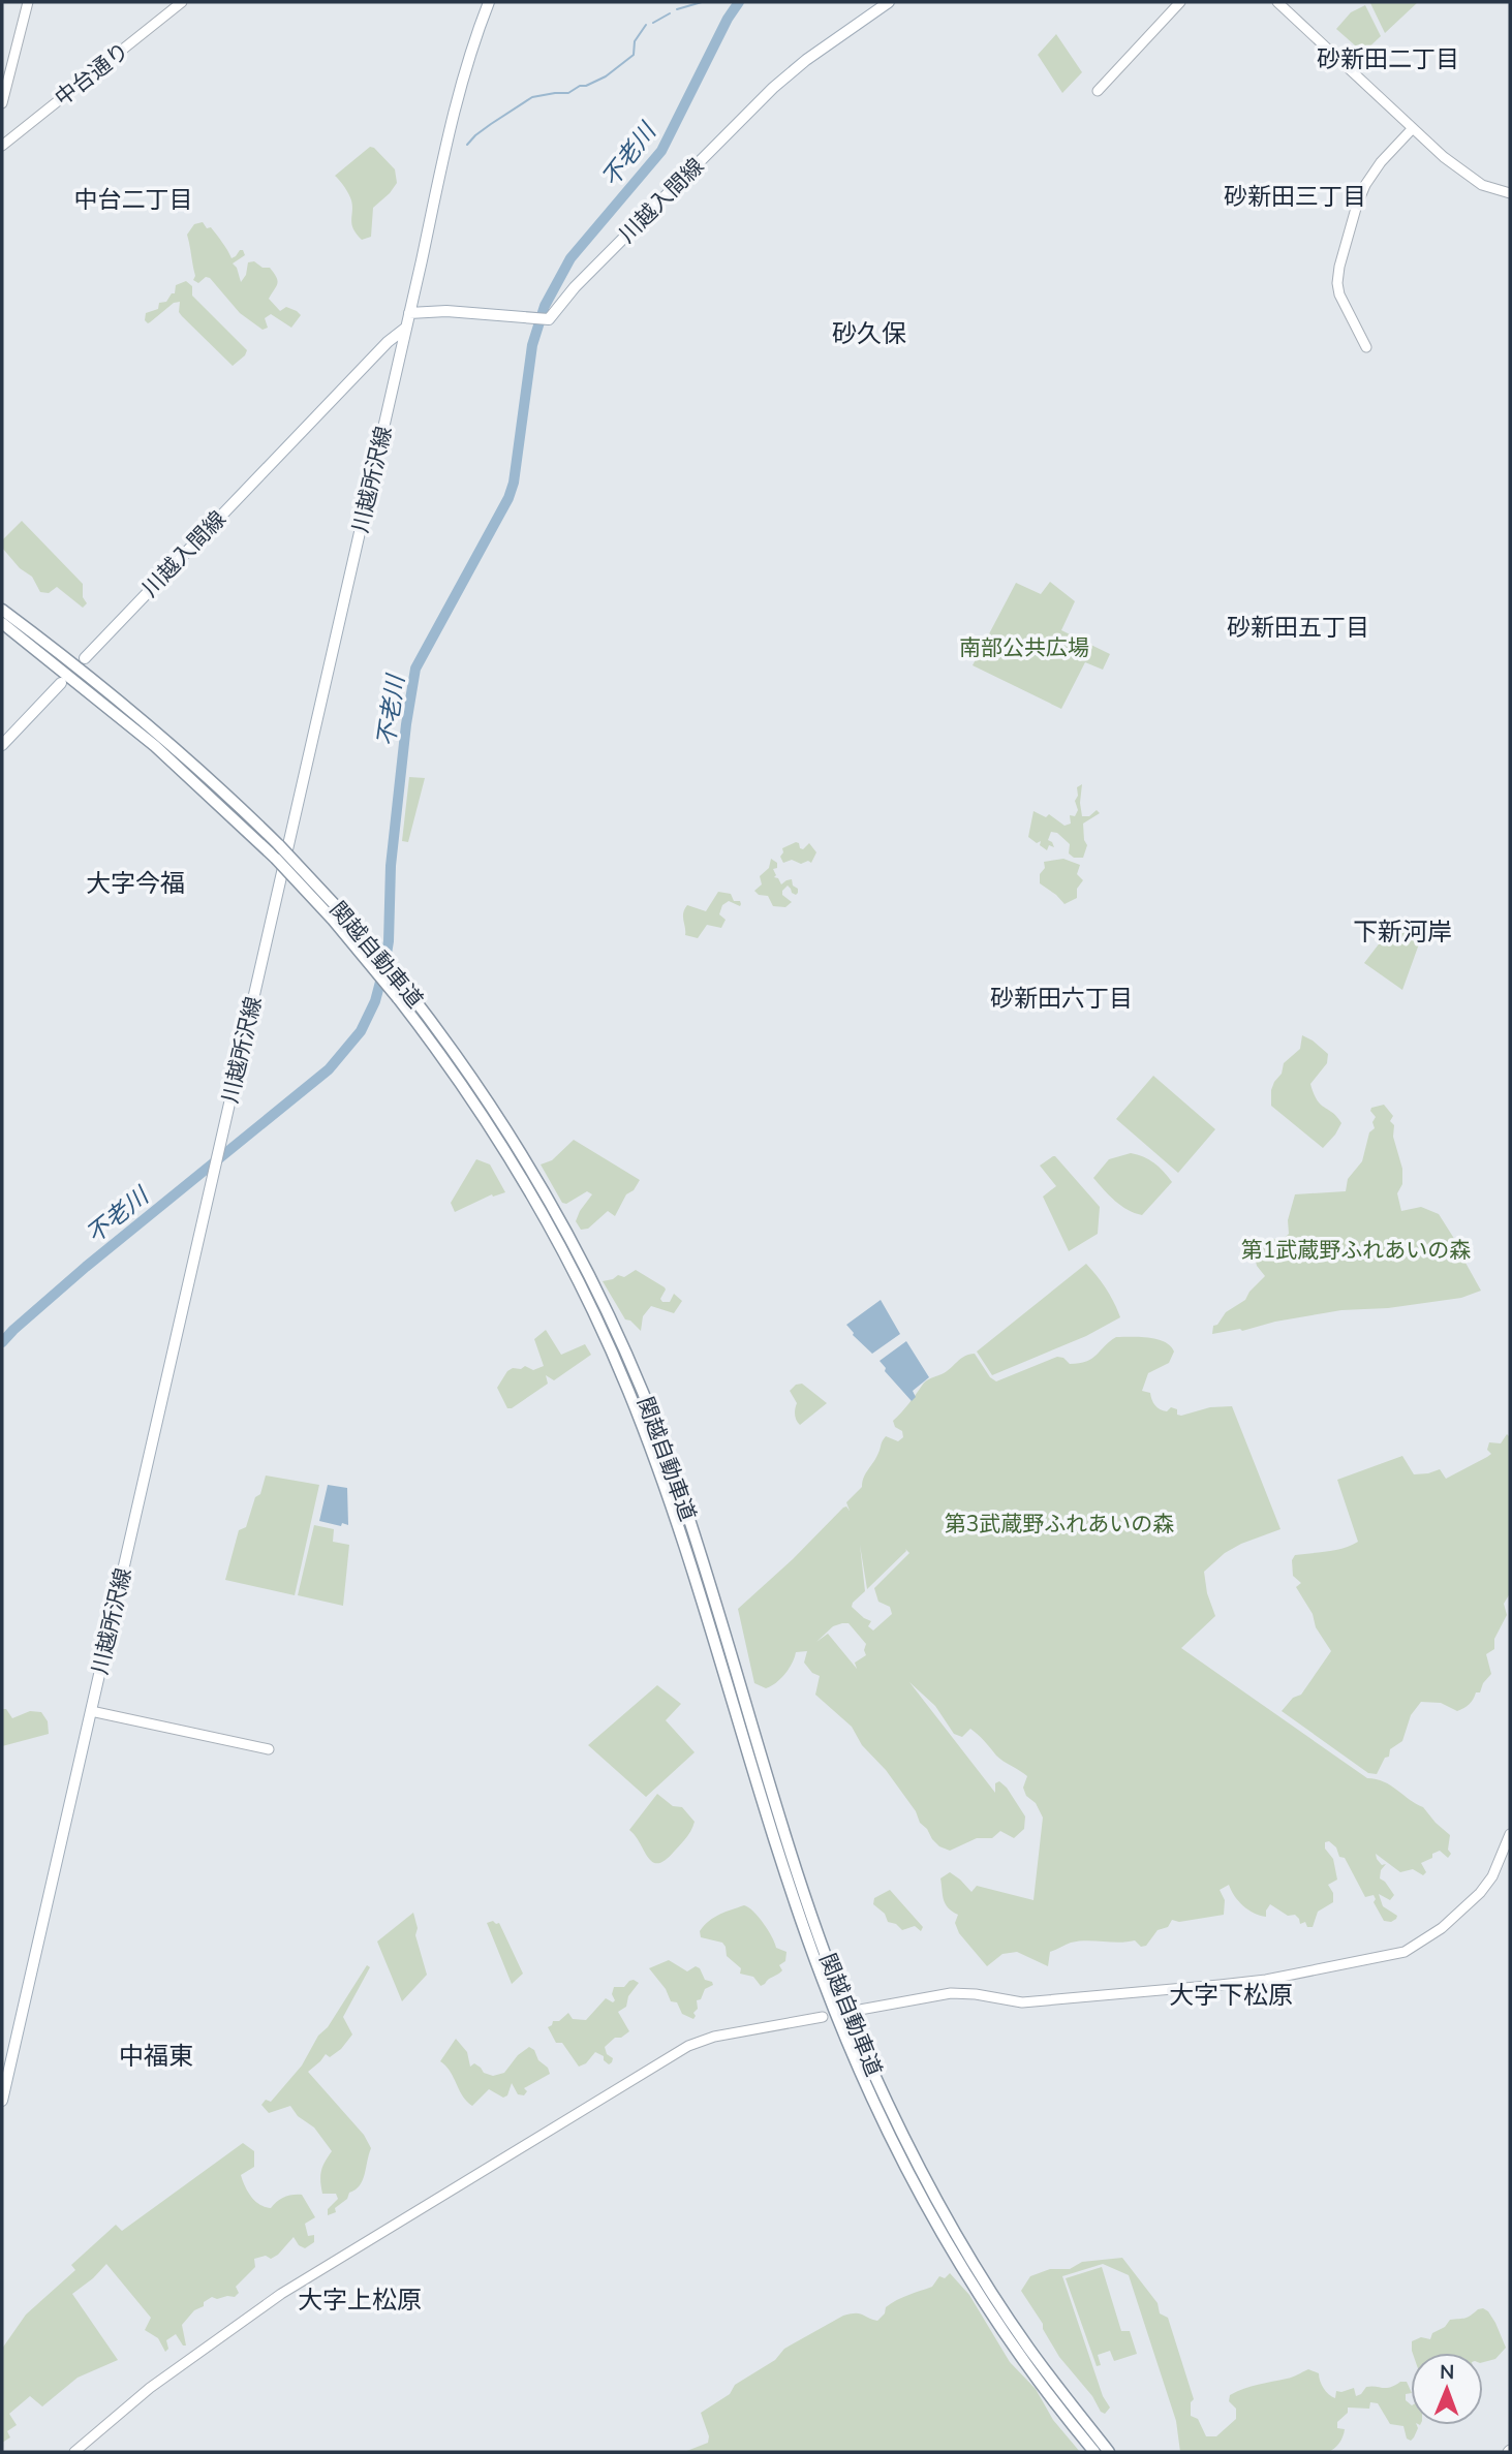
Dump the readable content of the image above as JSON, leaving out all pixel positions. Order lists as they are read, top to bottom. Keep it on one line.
{"streets":{"highway":["関越自動車道"],"main road":["川越入間線","川越所沢線"],"street":["中台通り"]},"crossings":[["川越入間線","川越所沢線"]],"districts":["砂新田二丁目","砂新田三丁目","中台二丁目","砂久保","砂新田五丁目","大字今福","下新河岸","砂新田六丁目","大字下松原","中福東","大字上松原"],"water":["不老川"],"parks":["南部公共広場","第1武蔵野ふれあいの森","第3武蔵野ふれあいの森"],"north":"top"}
